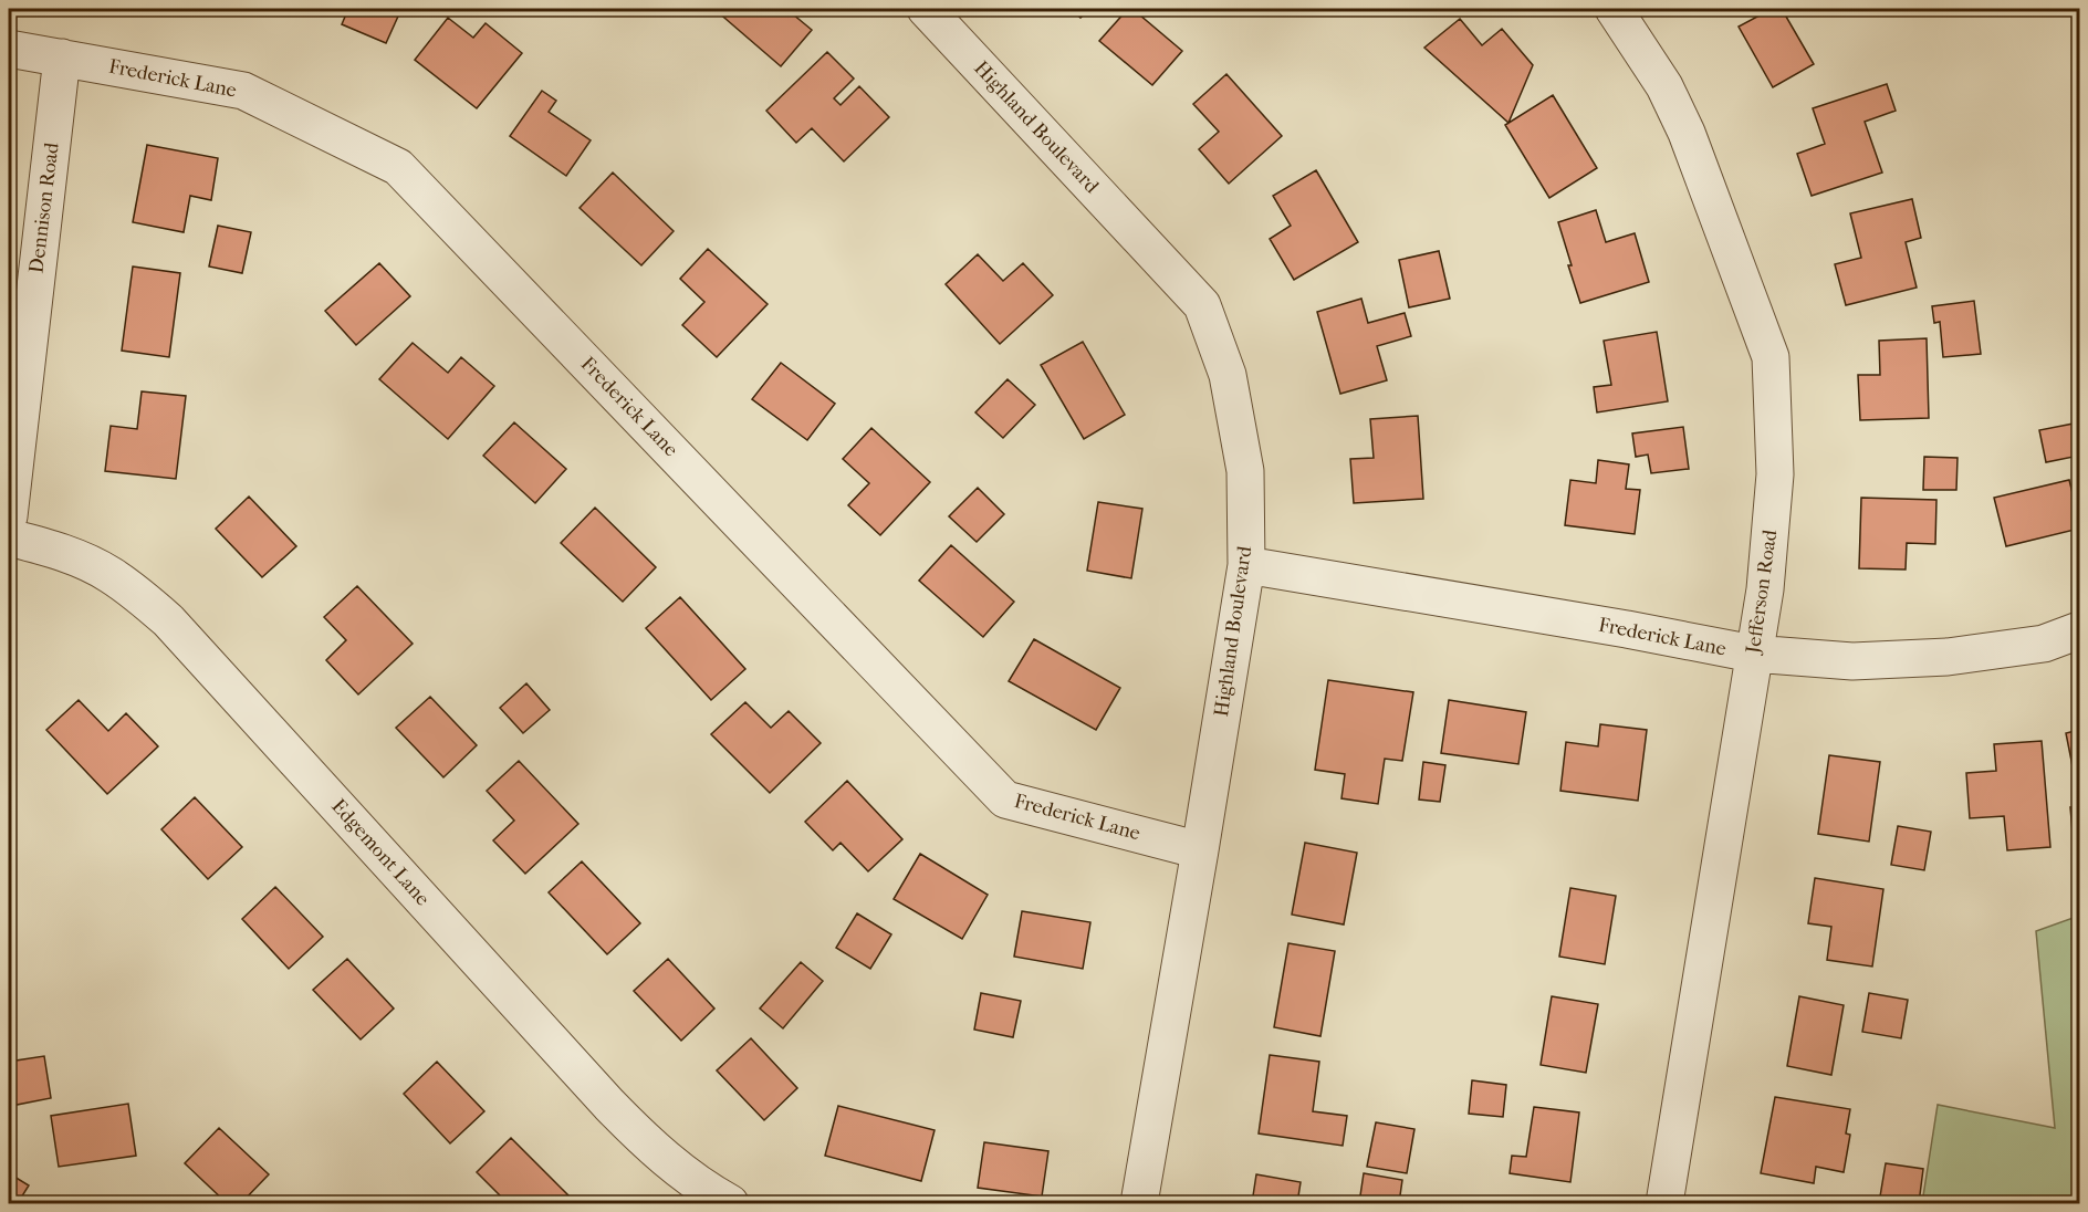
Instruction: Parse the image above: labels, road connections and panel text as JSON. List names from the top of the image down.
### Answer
{
  "streets": {
    "street": [
      "Frederick Lane",
      "Highland Boulevard",
      "Dennison Road",
      "Jefferson Road",
      "Edgemont Lane"
    ]
  },
  "crossings": [
    ["Frederick Lane", "Highland Boulevard"],
    ["Frederick Lane", "Dennison Road"],
    ["Frederick Lane", "Jefferson Road"]
  ]
}
